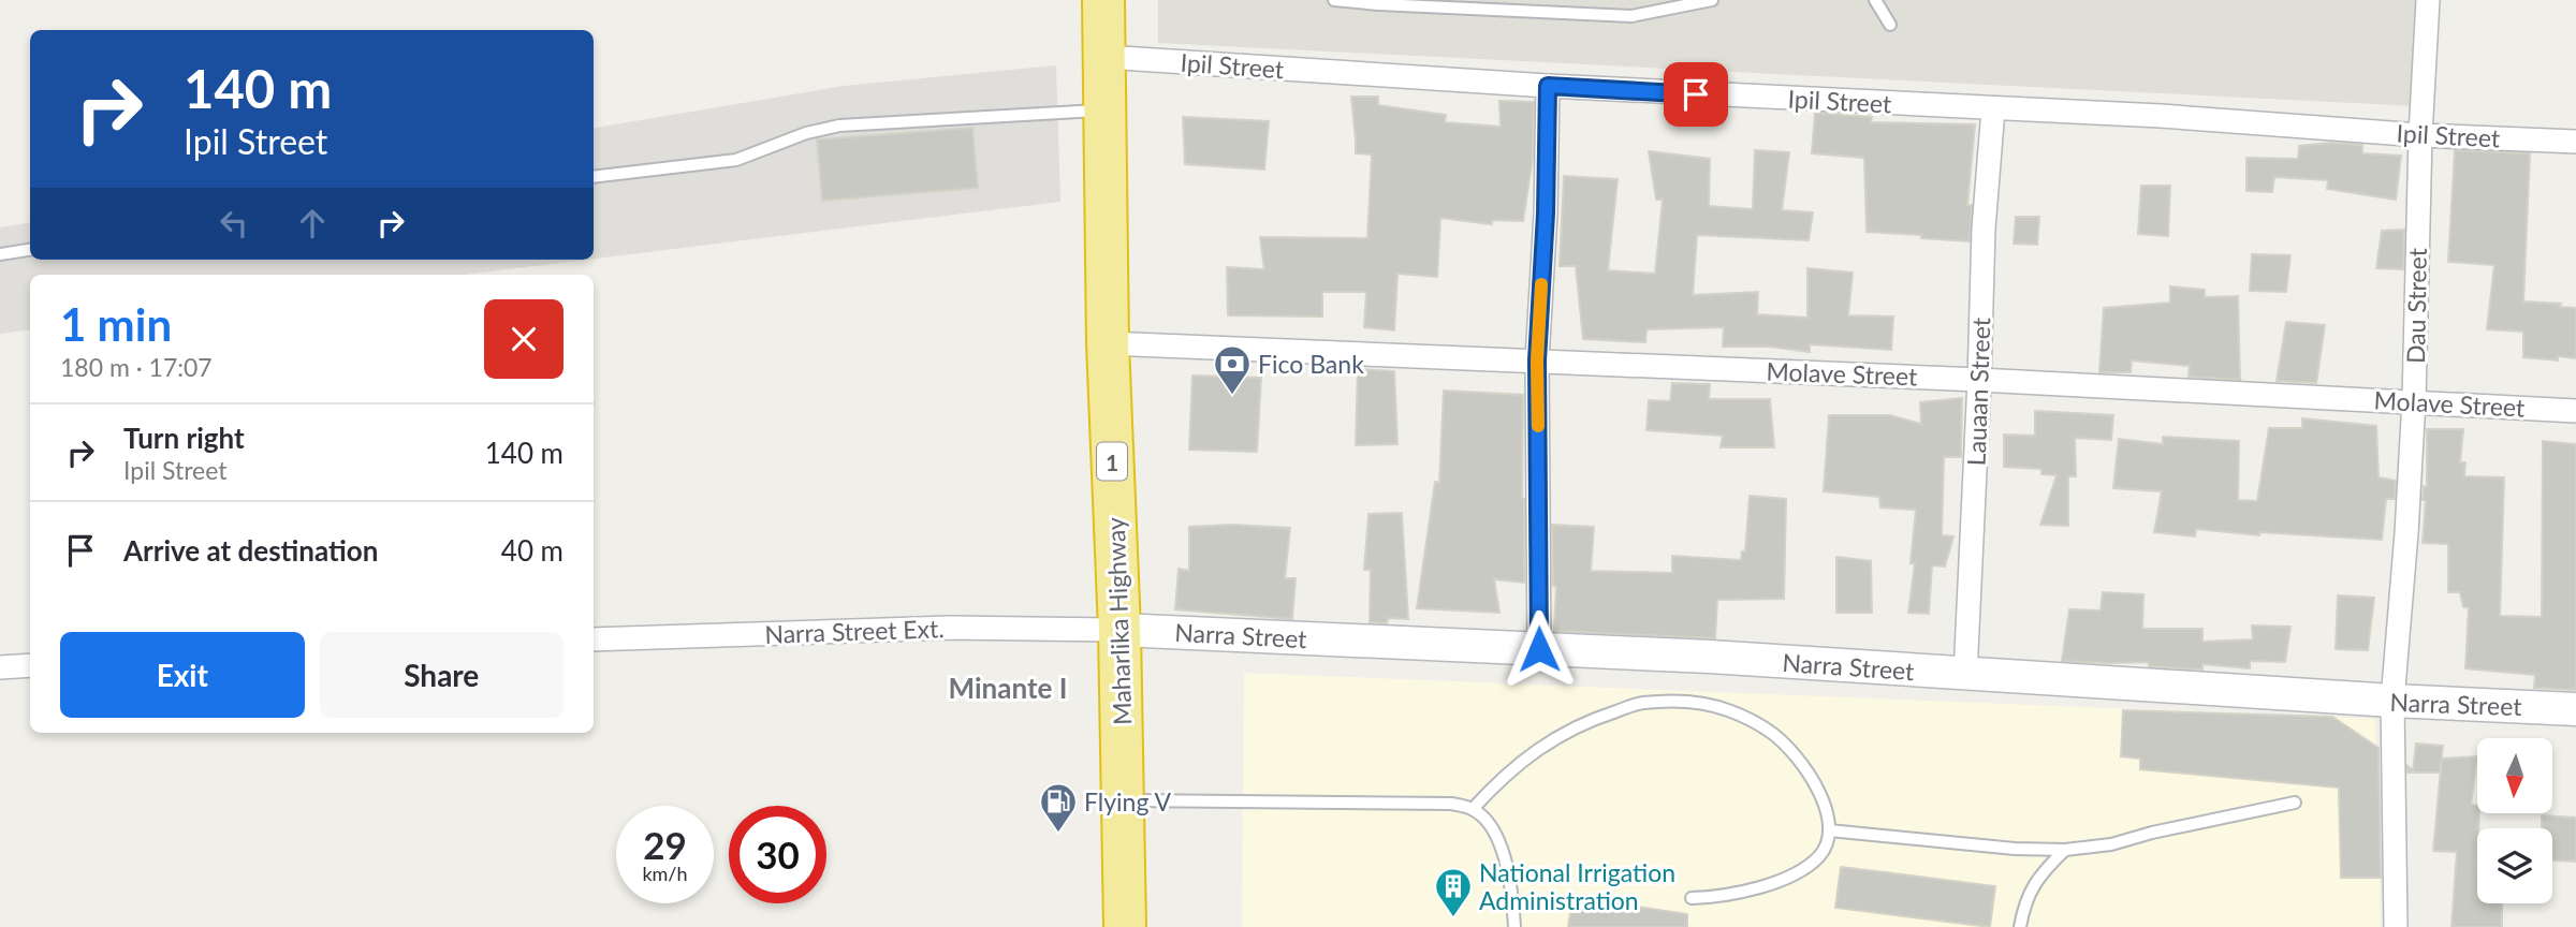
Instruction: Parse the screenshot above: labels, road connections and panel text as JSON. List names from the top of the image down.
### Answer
{
  "streets": {
    "highway": ["1", "Maharlika Highway"],
    "street": [
      "Ipil Street",
      "Dau Street",
      "Molave Street",
      "Lauaan Street",
      "Narra Street Ext.",
      "Narra Street"
    ]
  },
  "crossings": [
    ["Ipil Street", "Dau Street"],
    ["Ipil Street", "Lauaan Street"],
    ["Ipil Street", "Maharlika Highway"],
    ["Dau Street", "Molave Street"],
    ["Dau Street", "Narra Street"],
    ["Molave Street", "Lauaan Street"],
    ["Molave Street", "Maharlika Highway"],
    ["Lauaan Street", "Narra Street"],
    ["Maharlika Highway", "Narra Street Ext."],
    ["Maharlika Highway", "Narra Street"],
    ["Narra Street Ext.", "Narra Street"]
  ],
  "districts": ["Minante I"],
  "places": {
    "bank": ["Fico Bank"],
    "fuel station": ["Flying V"],
    "building": ["National Irrigation Administration"]
  },
  "north": "bottom",
  "page": {
    "turn": ["140 m", "Ipil Street"],
    "heading": ["1 min", "180 m · 17:07"],
    "list": [
      {
        "name": "Turn right",
        "note": "Ipil Street",
        "value": "140 m"
      },
      {
        "name": "Arrive at destination",
        "value": "40 m"
      }
    ],
    "buttons": ["Exit", "Share"],
    "speed": "29 km/h",
    "limit": "30"
  }
}
